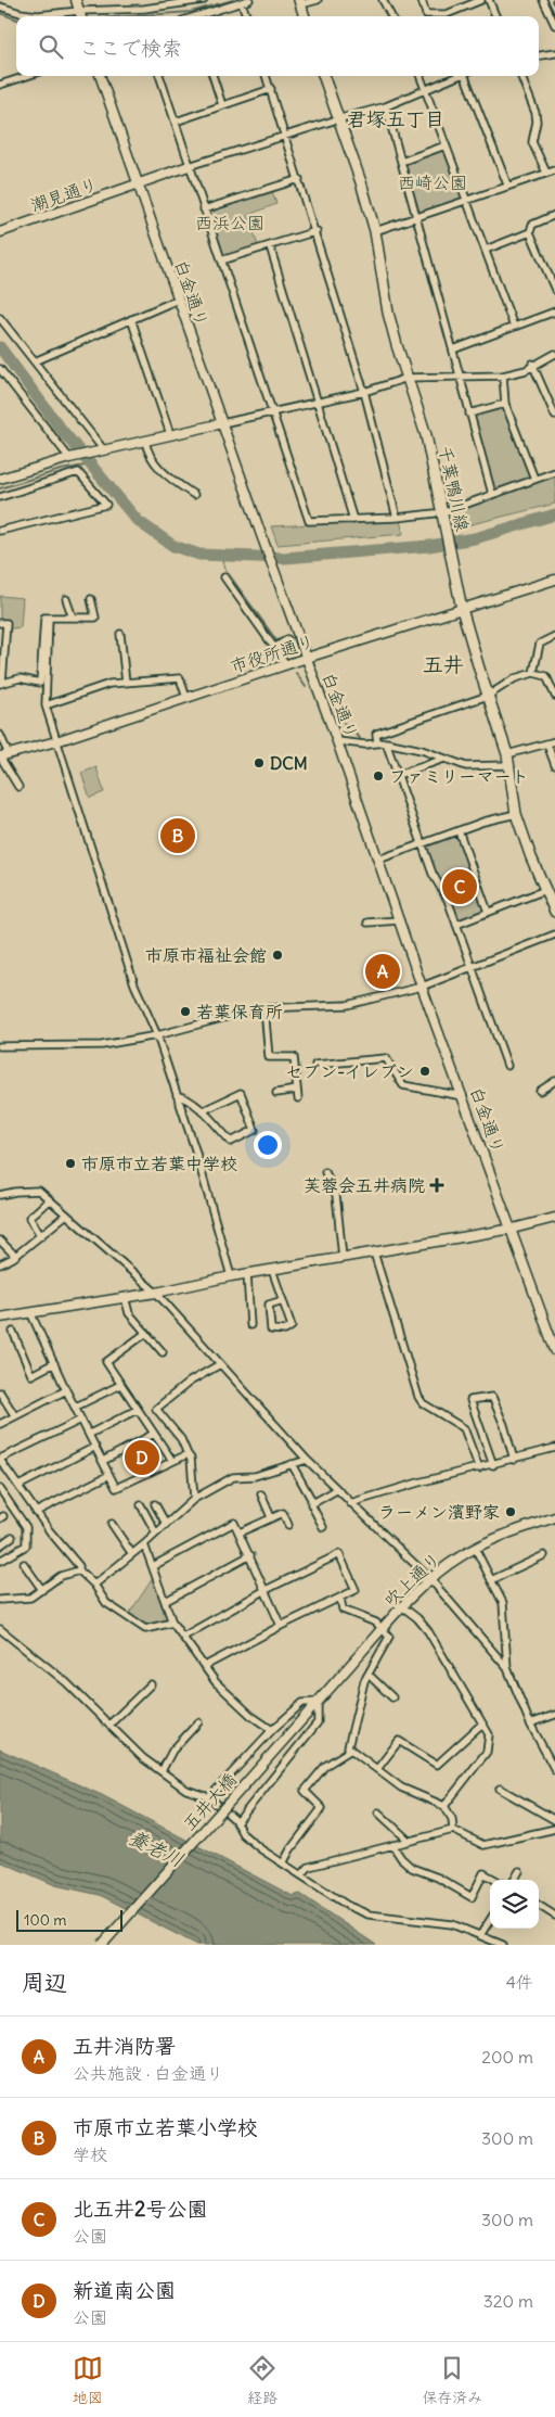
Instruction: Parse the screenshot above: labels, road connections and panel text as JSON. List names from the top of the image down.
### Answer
{
  "streets": {
    "main road": ["千葉鴨川線"],
    "street": [
      "潮見通り",
      "白金通り",
      "市役所通り",
      "吹上通り",
      "五井大橋"
    ]
  },
  "crossings": [
    ["潮見通り", "白金通り"],
    ["白金通り", "市役所通り"],
    ["千葉鴨川線", "市役所通り"],
    ["吹上通り", "五井大橋"]
  ],
  "districts": ["君塚五丁目", "五井"],
  "water": ["養老川"],
  "parks": ["西崎公園", "西浜公園"],
  "places": {
    "other": [
      "DCM",
      "ファミリーマート",
      "市原市福祉会館",
      "若葉保育所",
      "セブン-イレブン",
      "市原市立若葉中学校",
      "ラーメン濱野家"
    ],
    "health": ["芙蓉会五井病院"]
  },
  "scale_bar": "100 m",
  "page": {
    "search": "ここで検索",
    "pins": [
      "B",
      "C",
      "A",
      "D"
    ],
    "scale": "100 m",
    "heading": ["周辺", "4件"],
    "list": [
      {
        "mark": "A",
        "name": "五井消防署",
        "note": "公共施設 · 白金通り",
        "value": "200 m"
      },
      {
        "mark": "B",
        "name": "市原市立若葉小学校",
        "note": "学校",
        "value": "300 m"
      },
      {
        "mark": "C",
        "name": "北五井2号公園",
        "note": "公園",
        "value": "300 m"
      },
      {
        "mark": "D",
        "name": "新道南公園",
        "note": "公園",
        "value": "320 m"
      }
    ],
    "nav": ["地図", "経路", "保存済み"]
  }
}
